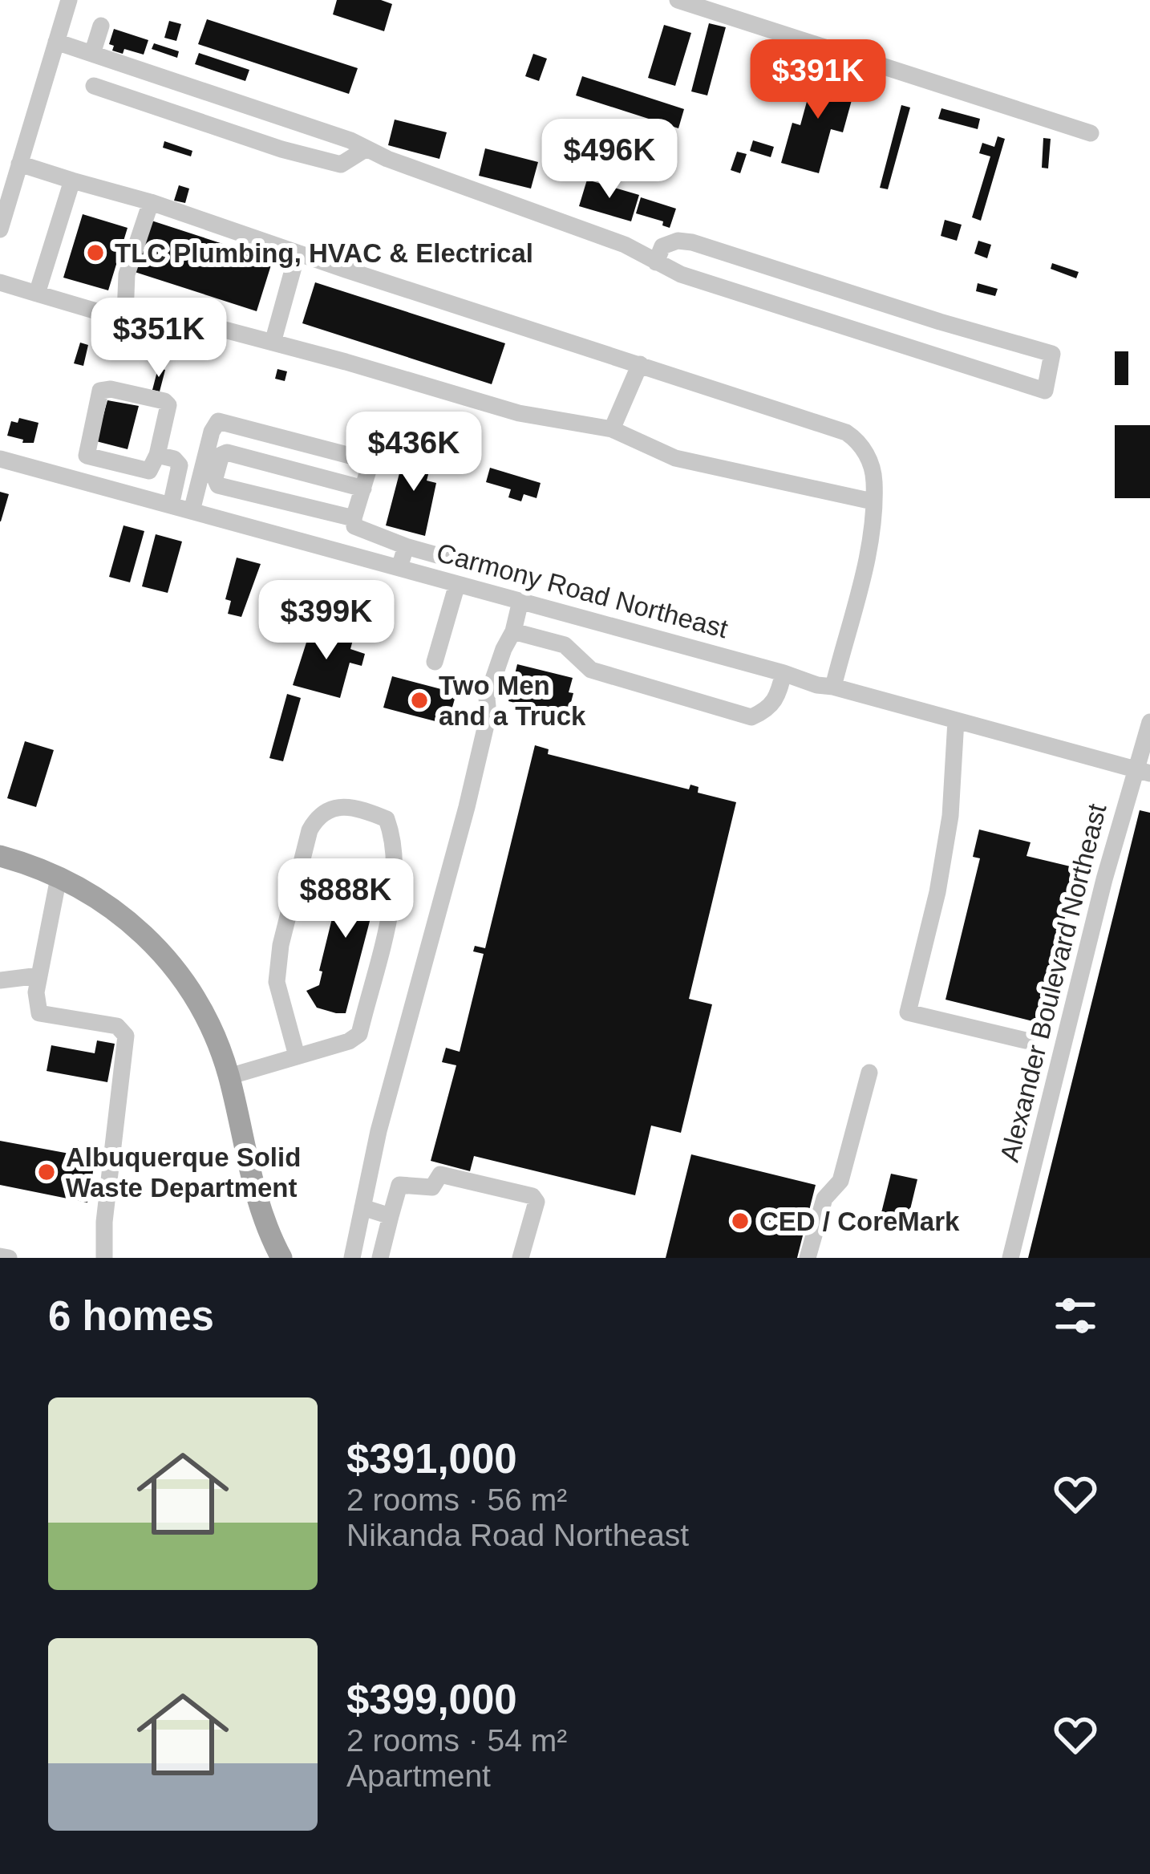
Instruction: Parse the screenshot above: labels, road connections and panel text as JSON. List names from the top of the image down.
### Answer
{
  "streets": {
    "street": ["Carmony Road Northeast", "Alexander Boulevard Northeast"]
  },
  "crossings": [
    ["Carmony Road Northeast", "Alexander Boulevard Northeast"]
  ],
  "places": [
    "TLC Plumbing, HVAC & Electrical",
    "Two Men and a Truck",
    "Albuquerque Solid Waste Department",
    "CED / CoreMark"
  ],
  "page": {
    "price": [
      "$391K",
      "$496K",
      "$351K",
      "$436K",
      "$399K",
      "$888K"
    ],
    "heading": "6 homes",
    "list": [
      {
        "name": "$391,000",
        "note": "2 rooms · 56 m² · Nikanda Road Northeast"
      },
      {
        "name": "$399,000",
        "note": "2 rooms · 54 m² · Apartment"
      }
    ]
  }
}
